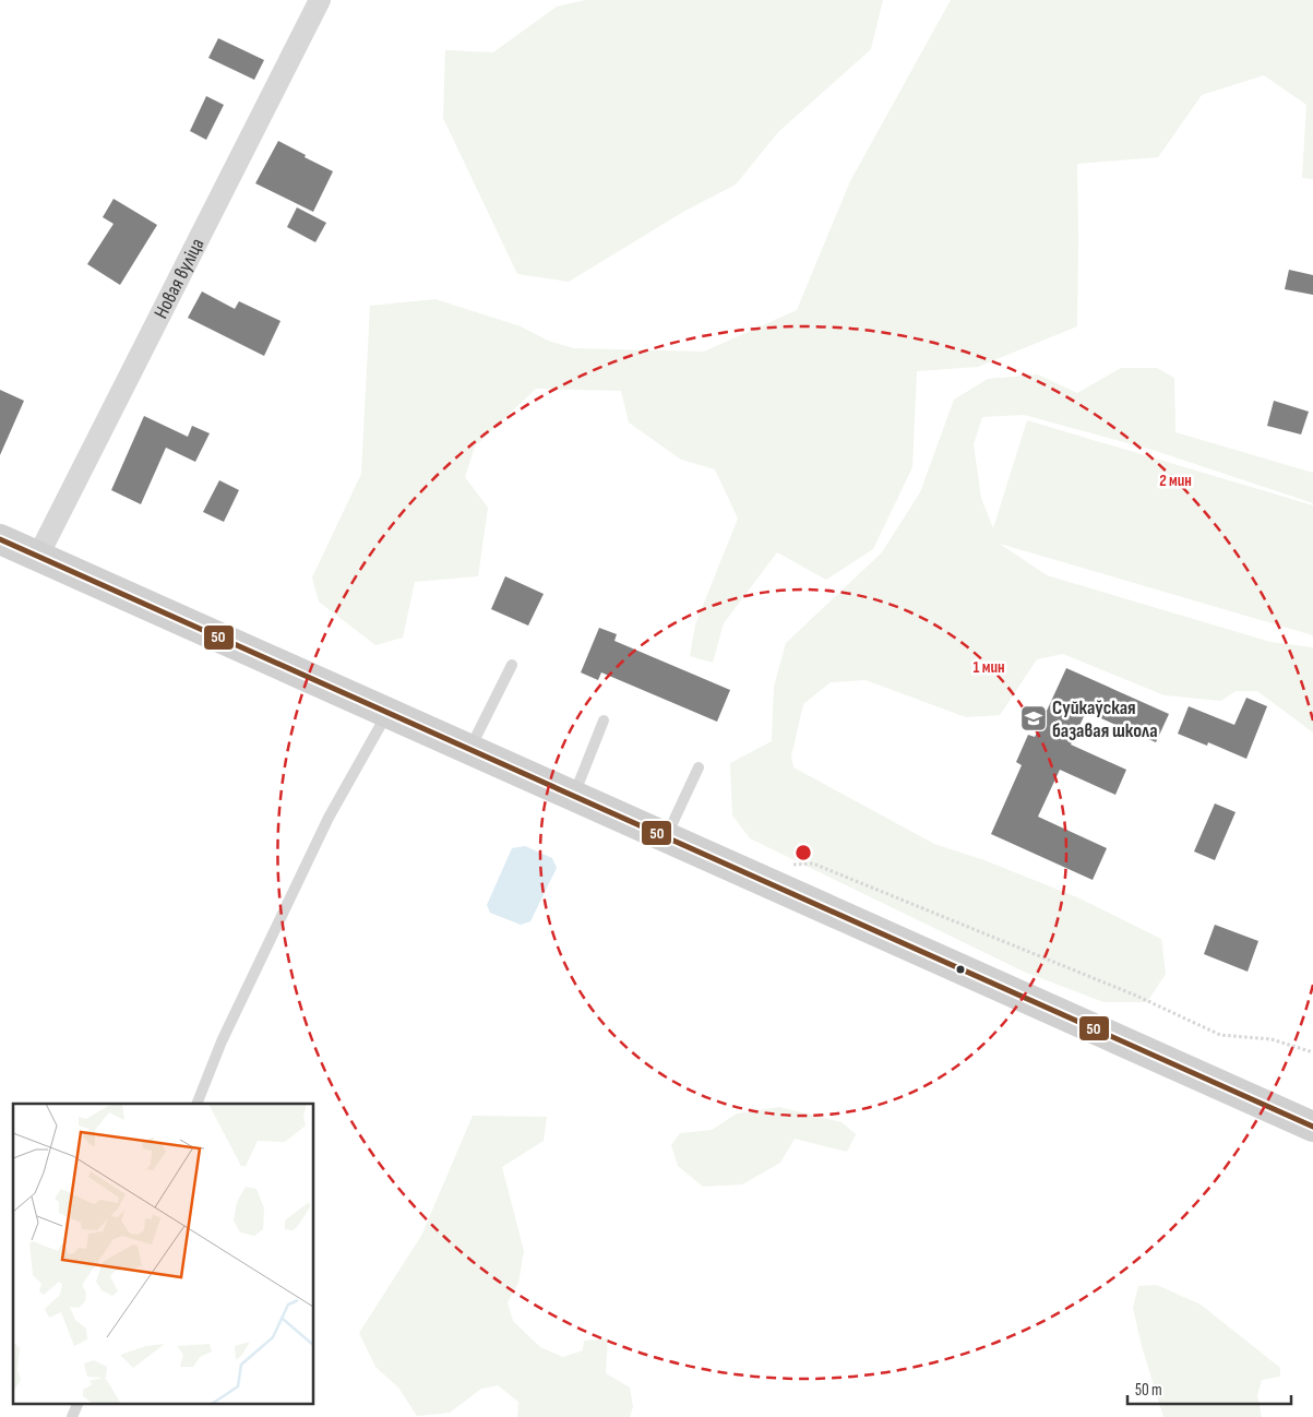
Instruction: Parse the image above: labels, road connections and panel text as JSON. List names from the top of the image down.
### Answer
{
  "streets": {
    "street": ["Новая вуліца"]
  },
  "places": {
    "school or university": ["Суйкаўская базавая школа"]
  },
  "lines": ["transit line 50"],
  "scale_bar": "50 m",
  "rings": ["2 мин", "1 мин"]
}
